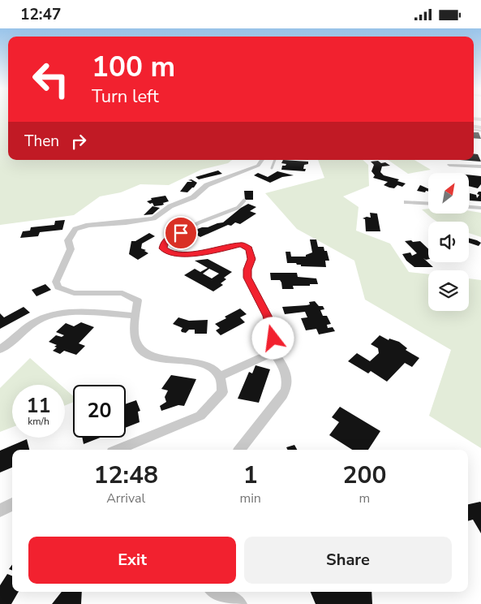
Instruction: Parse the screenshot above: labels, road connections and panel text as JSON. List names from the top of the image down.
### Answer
{
  "north": "top right",
  "page": {
    "status": "12:47",
    "turn": ["100 m", "Turn left"],
    "then": "Then",
    "speed": "11 km/h",
    "limit": "20",
    "eta": [
      "12:48",
      "Arrival",
      "1",
      "min",
      "200",
      "m"
    ],
    "buttons": ["Exit", "Share"]
  }
}
